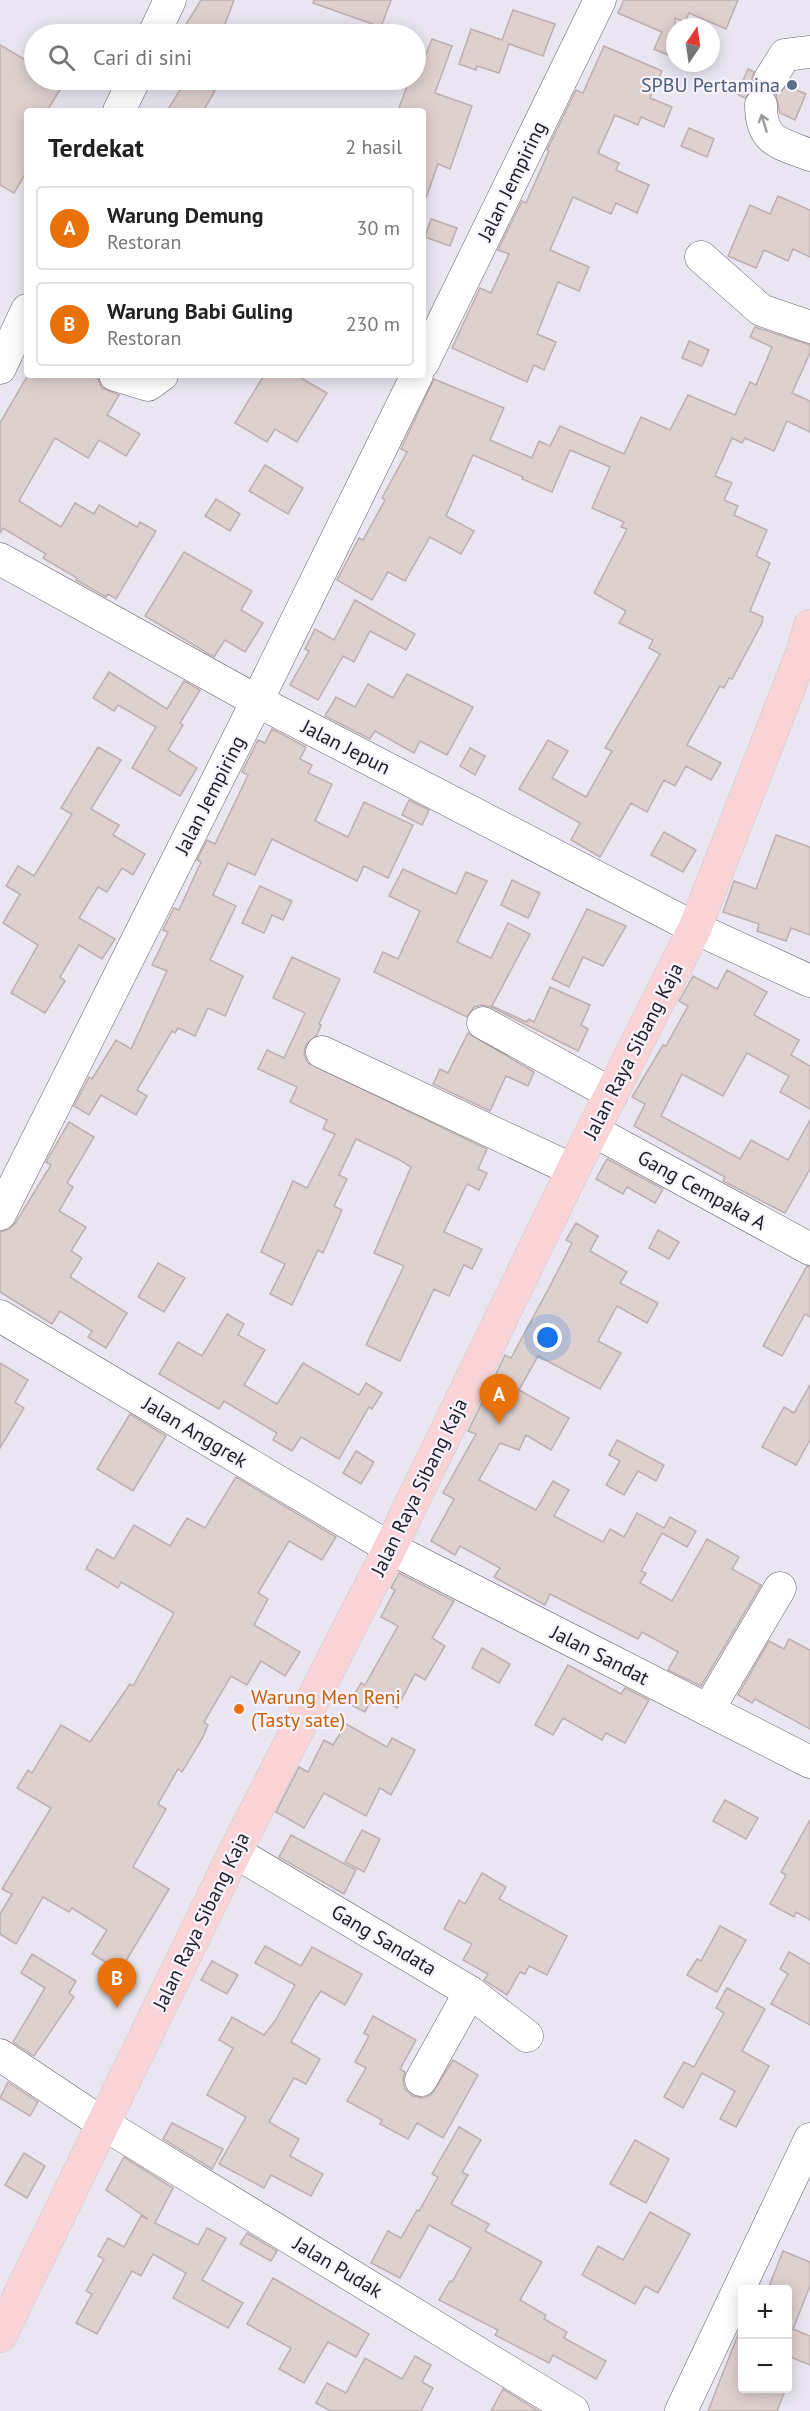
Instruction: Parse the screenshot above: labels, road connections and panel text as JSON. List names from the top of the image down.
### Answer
{
  "streets": {
    "main road": ["Jalan Raya Sibang Kaja"],
    "street": [
      "Jalan Jempiring",
      "Jalan Jepun",
      "Gang Cempaka A",
      "Jalan Anggrek",
      "Jalan Sandat",
      "Gang Sandata",
      "Jalan Pudak"
    ]
  },
  "crossings": [
    ["Jalan Jempiring", "Jalan Jepun"],
    ["Jalan Jepun", "Jalan Raya Sibang Kaja"],
    ["Jalan Raya Sibang Kaja", "Gang Cempaka A"],
    ["Jalan Raya Sibang Kaja", "Jalan Anggrek"],
    ["Jalan Raya Sibang Kaja", "Jalan Sandat"],
    ["Jalan Raya Sibang Kaja", "Gang Sandata"],
    ["Jalan Raya Sibang Kaja", "Jalan Pudak"],
    ["Jalan Anggrek", "Jalan Sandat"]
  ],
  "places": ["SPBU Pertamina", "Warung Men Reni (Tasty sate)"],
  "north": "top",
  "page": {
    "search": "Cari di sini",
    "heading": ["Terdekat", "2 hasil"],
    "list": [
      {
        "mark": "A",
        "name": "Warung Demung",
        "note": "Restoran",
        "value": "30 m"
      },
      {
        "mark": "B",
        "name": "Warung Babi Guling",
        "note": "Restoran",
        "value": "230 m"
      }
    ],
    "pins": ["A", "B"],
    "map_buttons": ["+", "−"]
  }
}
